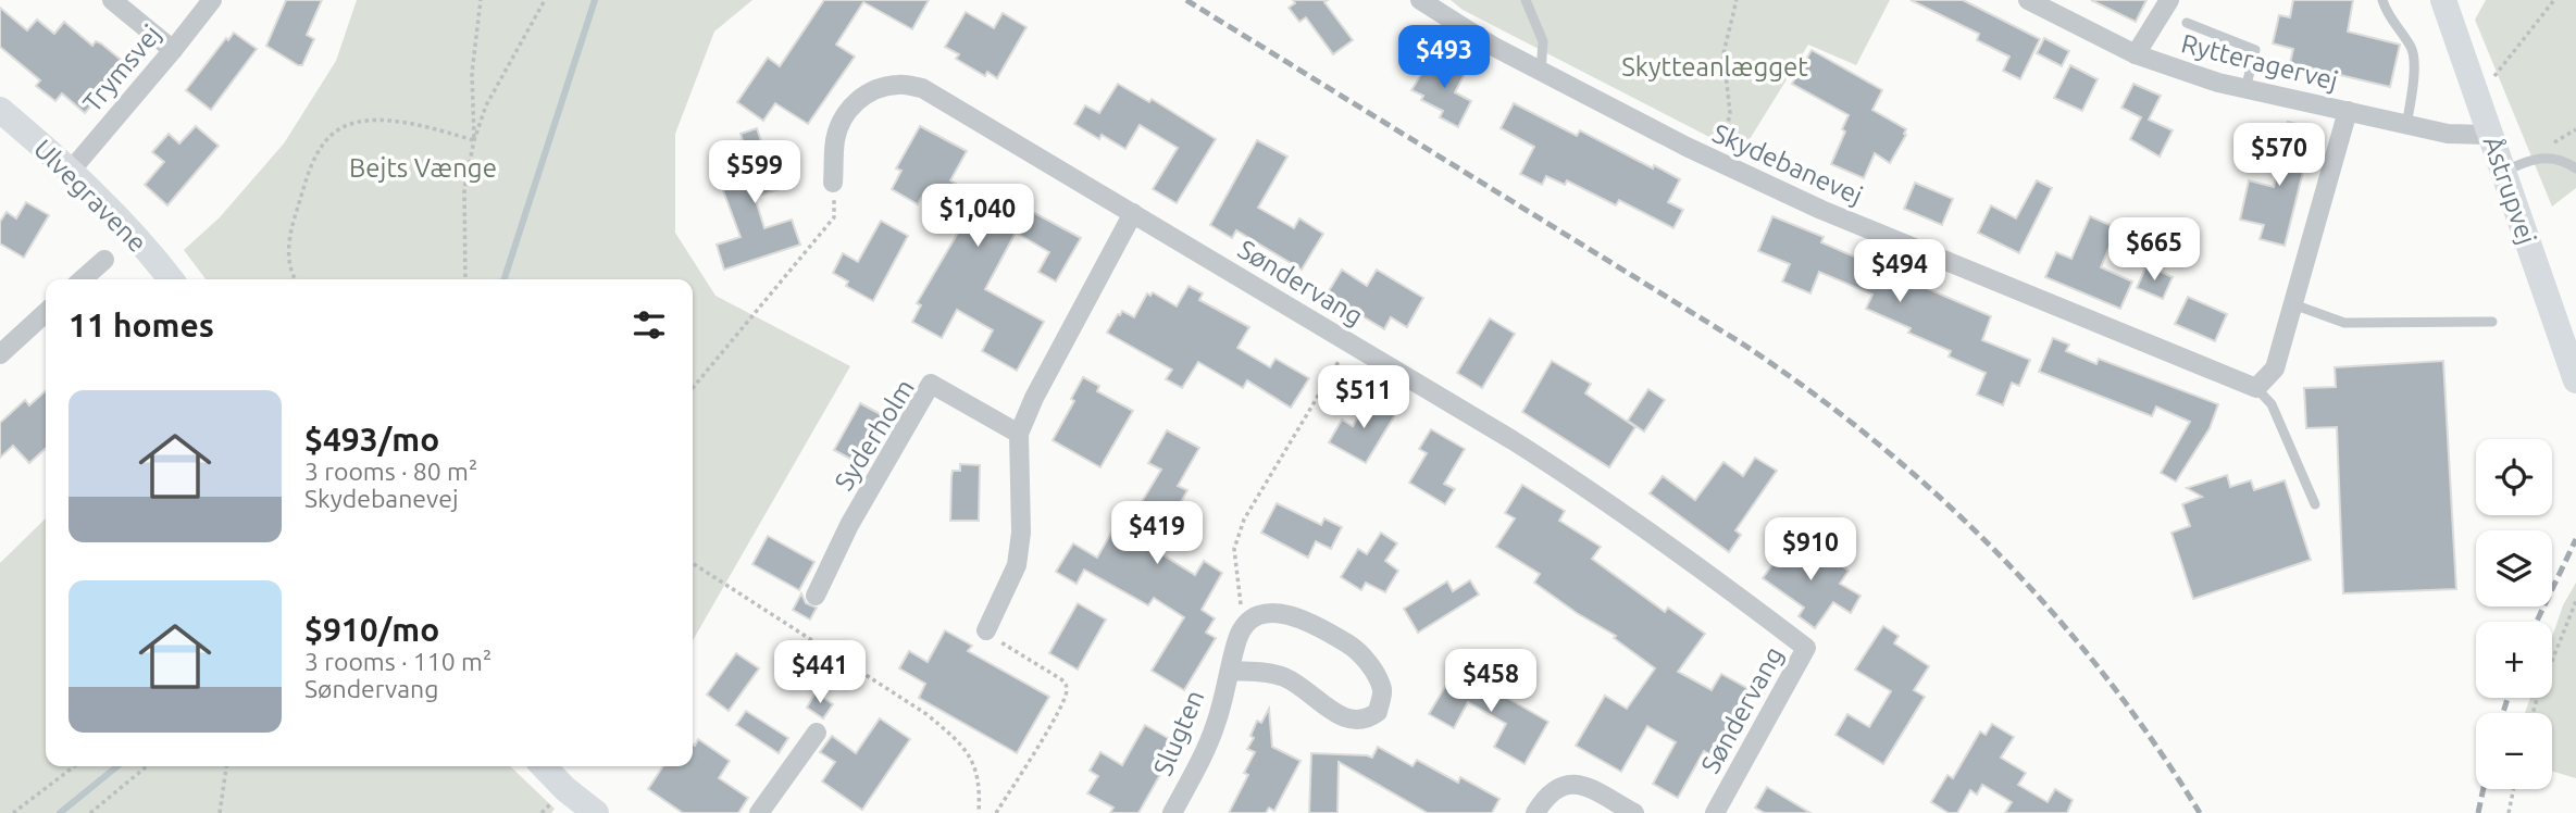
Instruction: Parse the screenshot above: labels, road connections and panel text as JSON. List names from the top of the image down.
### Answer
{
  "streets": {
    "street": [
      "Rytteragervej",
      "Trymsvej",
      "Skydebanevej",
      "Åstrupvej",
      "Ulvegravene",
      "Søndervang",
      "Syderholm",
      "Slugten"
    ]
  },
  "crossings": [
    ["Rytteragervej", "Åstrupvej"],
    ["Trymsvej", "Ulvegravene"]
  ],
  "parks": ["Skytteanlægget", "Bejts Vænge"],
  "page": {
    "price": [
      "$493",
      "$570",
      "$599",
      "$1,040",
      "$665",
      "$494",
      "$511",
      "$419",
      "$910",
      "$441",
      "$458"
    ],
    "heading": "11 homes",
    "list": [
      {
        "name": "$493/mo",
        "note": "3 rooms · 80 m² · Skydebanevej"
      },
      {
        "name": "$910/mo",
        "note": "3 rooms · 110 m² · Søndervang"
      }
    ],
    "map_buttons": ["+", "−"]
  }
}
